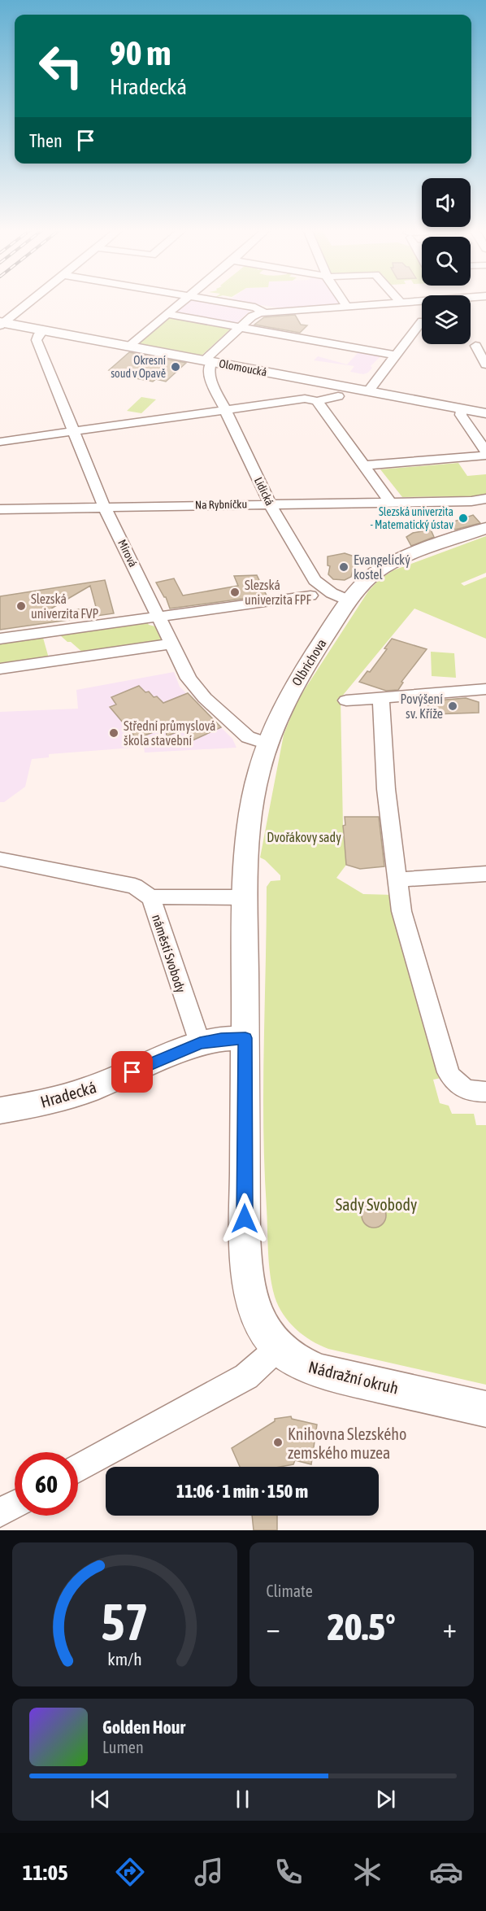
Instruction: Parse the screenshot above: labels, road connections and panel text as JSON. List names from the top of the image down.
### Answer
{
  "streets": {
    "main road": [
      "Olomoucká",
      "Olbrichova",
      "Hradecká",
      "Nádražní okruh"
    ],
    "street": [
      "Lidická",
      "Na Rybníčku",
      "Mírová",
      "náměstí Svobody"
    ]
  },
  "crossings": [
    ["Olomoucká", "Lidická"],
    ["Olomoucká", "Mírová"],
    ["Lidická", "Na Rybníčku"],
    ["Lidická", "Olbrichova"],
    ["Na Rybníčku", "Mírová"],
    ["Mírová", "Olbrichova"],
    ["Olbrichova", "náměstí Svobody"],
    ["náměstí Svobody", "Hradecká"],
    ["Hradecká", "Nádražní okruh"]
  ],
  "parks": ["Dvořákovy sady", "Sady Svobody"],
  "places": [
    "Okresní soud v Opavě",
    "Slezská univerzita - Matematický ústav",
    "Evangelický kostel",
    "Slezská univerzita FPF",
    "Slezská univerzita FVP",
    "Povýšení sv. Kříže",
    "Střední průmyslová škola stavební",
    "Knihovna Slezského zemského muzea"
  ],
  "page": {
    "turn": ["90 m", "Hradecká"],
    "then": "Then",
    "limit": "60",
    "trip": "11:06 · 1 min · 150 m",
    "tile": "Climate",
    "heat": ["−", "20.5°", "+"],
    "song": ["Golden Hour", "Lumen"],
    "tabs": "11:05",
    "gauge": ["57", "km/h"]
  }
}
